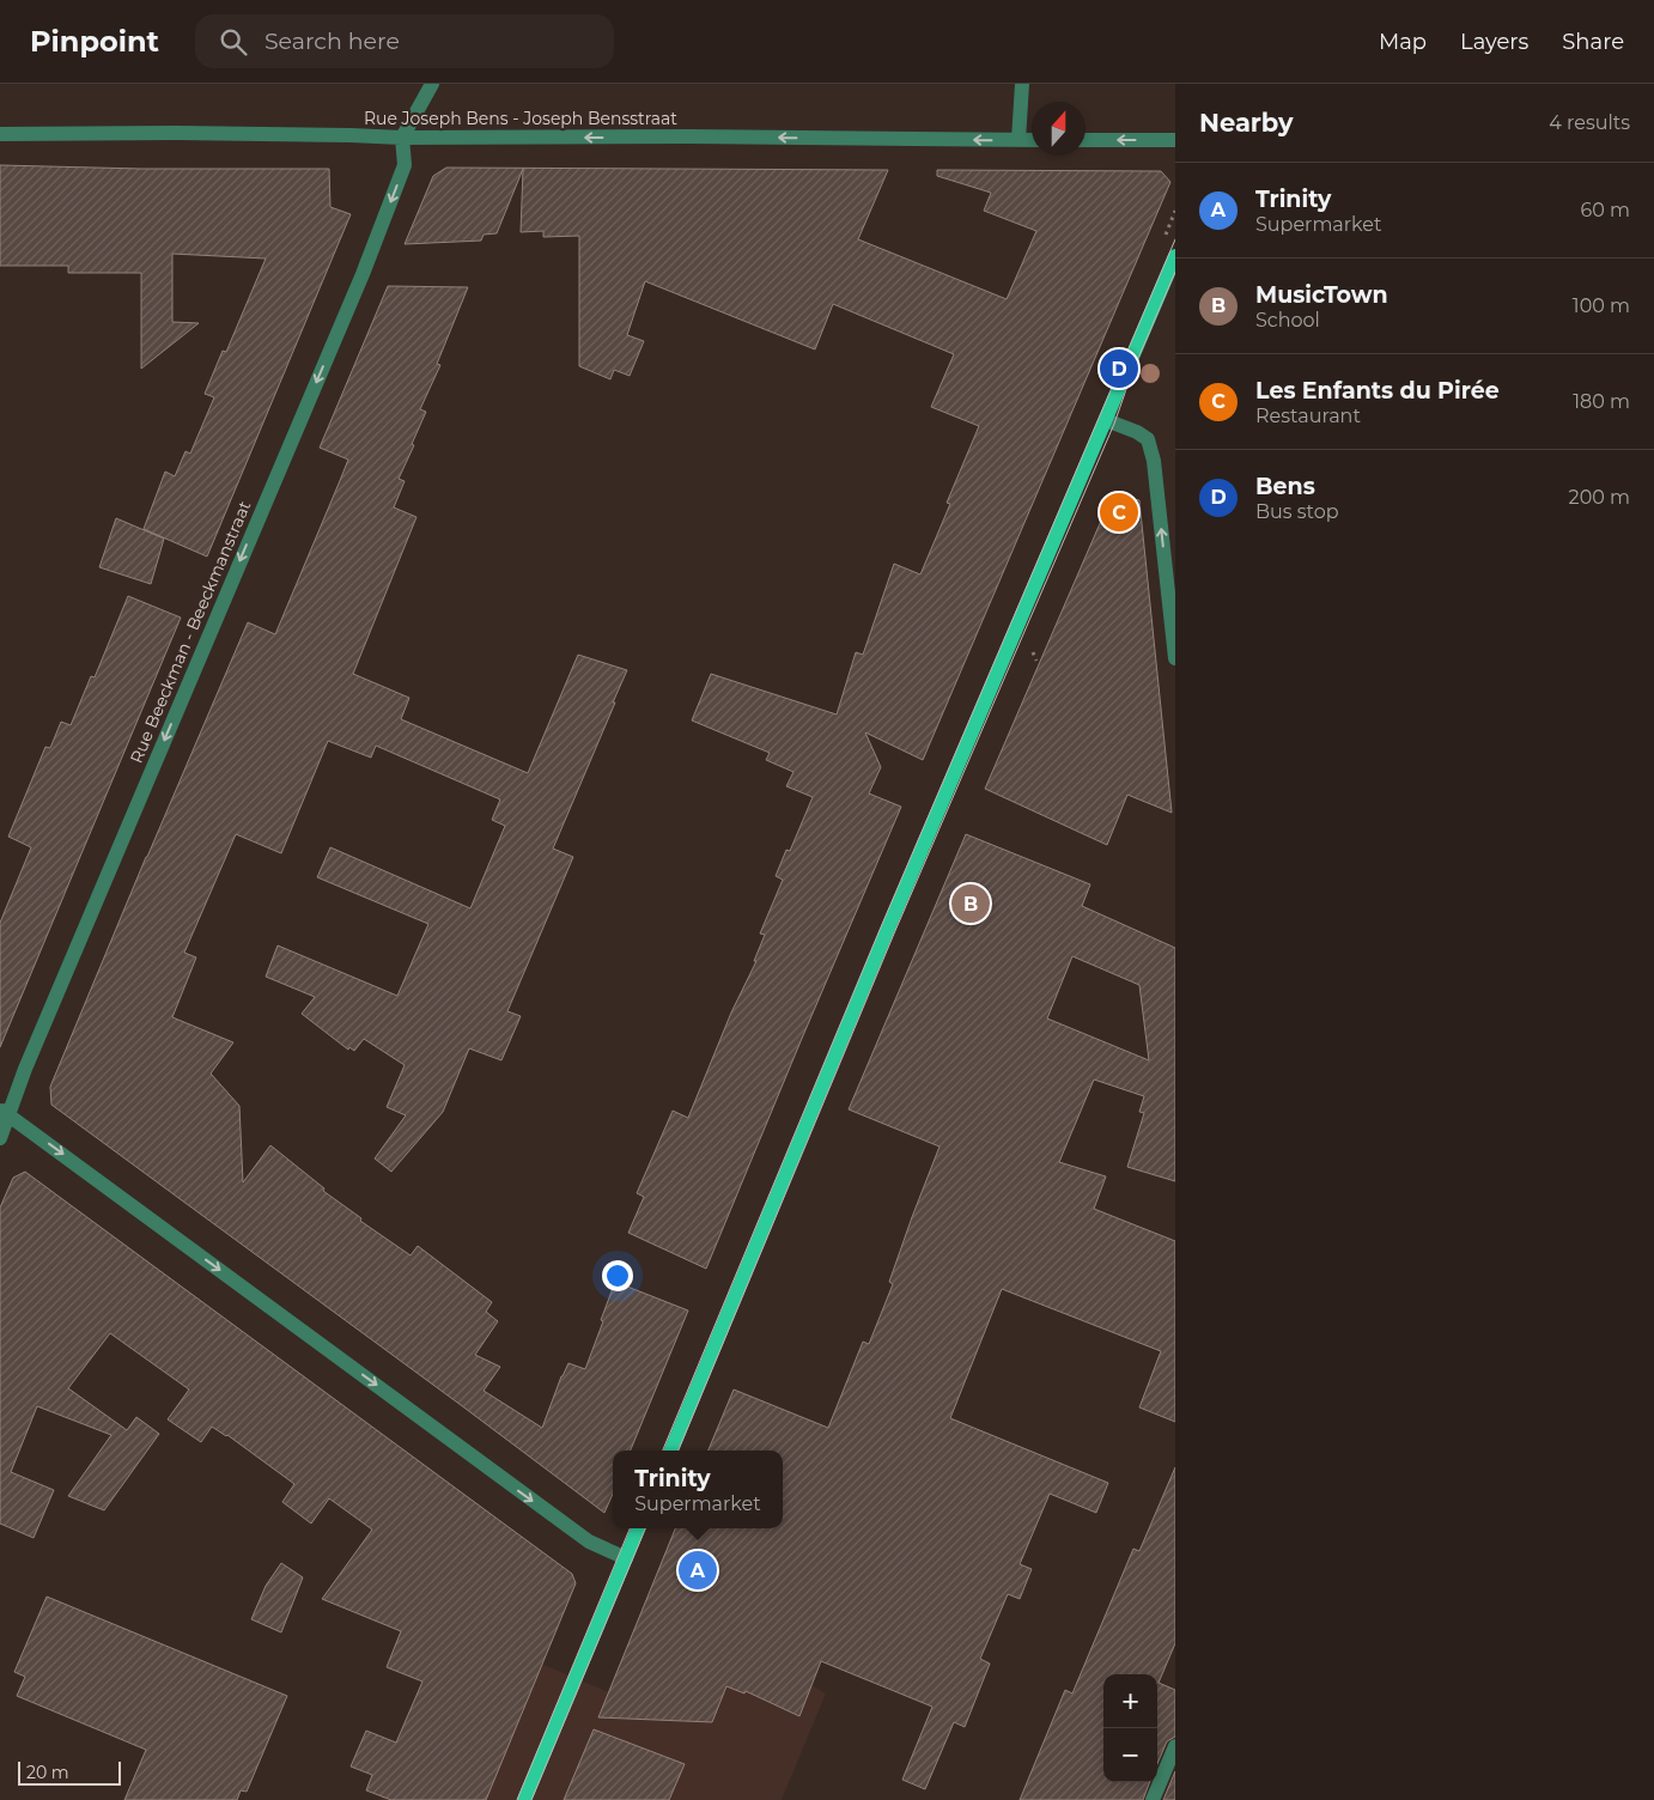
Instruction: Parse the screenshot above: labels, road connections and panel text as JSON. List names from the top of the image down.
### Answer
{
  "streets": {
    "street": ["Rue Joseph Bens - Joseph Bensstraat", "Rue Beeckman - Beeckmanstraat"]
  },
  "crossings": [
    ["Rue Joseph Bens - Joseph Bensstraat", "Rue Beeckman - Beeckmanstraat"]
  ],
  "one_way": ["Rue Joseph Bens - Joseph Bensstraat", "Rue Beeckman - Beeckmanstraat"],
  "scale_bar": "20 m",
  "north": "top",
  "page": {
    "header": "Pinpoint",
    "search": "Search here",
    "nav": ["Map", "Layers", "Share"],
    "heading": ["Nearby", "4 results"],
    "list": [
      {
        "mark": "A",
        "name": "Trinity",
        "note": "Supermarket",
        "value": "60 m"
      },
      {
        "mark": "B",
        "name": "MusicTown",
        "note": "School",
        "value": "100 m"
      },
      {
        "mark": "C",
        "name": "Les Enfants du Pirée",
        "note": "Restaurant",
        "value": "180 m"
      },
      {
        "mark": "D",
        "name": "Bens",
        "note": "Bus stop",
        "value": "200 m"
      }
    ],
    "pins": [
      "D",
      "C",
      "B",
      "A"
    ],
    "popup": ["Trinity", "Supermarket"],
    "map_buttons": ["+", "−"],
    "scale": "20 m"
  }
}
